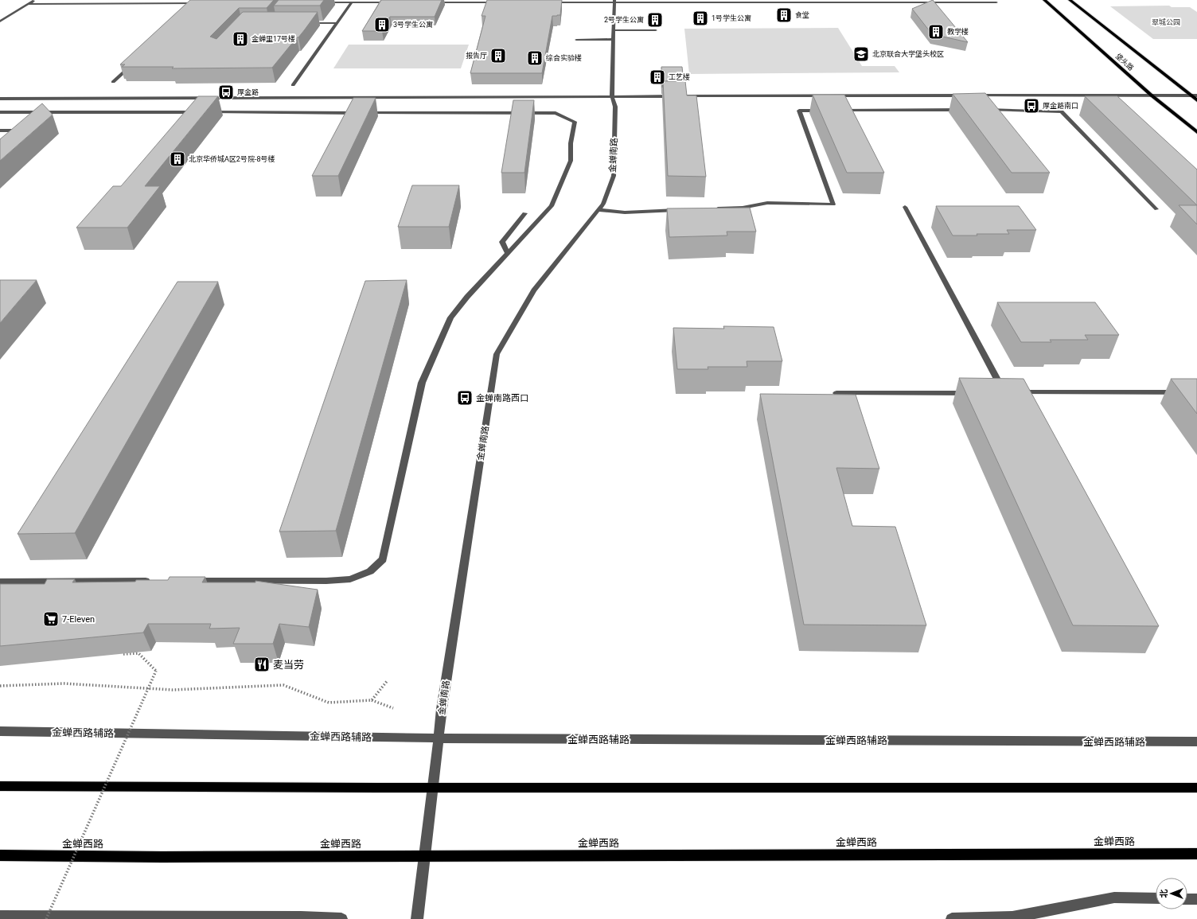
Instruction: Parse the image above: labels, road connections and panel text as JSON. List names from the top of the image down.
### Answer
{
  "streets": {
    "main road": ["垡头路", "金蝉西路"],
    "street": ["金蝉南路", "金蝉西路辅路"]
  },
  "crossings": [
    ["金蝉南路", "金蝉西路辅路"],
    ["金蝉南路", "金蝉西路"]
  ],
  "parks": ["翠城公园"],
  "places": {
    "building": [
      "食堂",
      "1号学生公寓",
      "2号学生公寓",
      "3号学生公寓",
      "教学楼",
      "金蝉里17号楼",
      "报告厅",
      "综合实验楼",
      "工艺楼",
      "北京华侨城A区2号院-8号楼"
    ],
    "school or university": ["北京联合大学垡头校区"],
    "bus stop": ["厚金路", "厚金路南口", "金蝉南路西口"],
    "supermarket": ["7-Eleven"],
    "restaurant": ["麦当劳"]
  },
  "north": "left"
}
